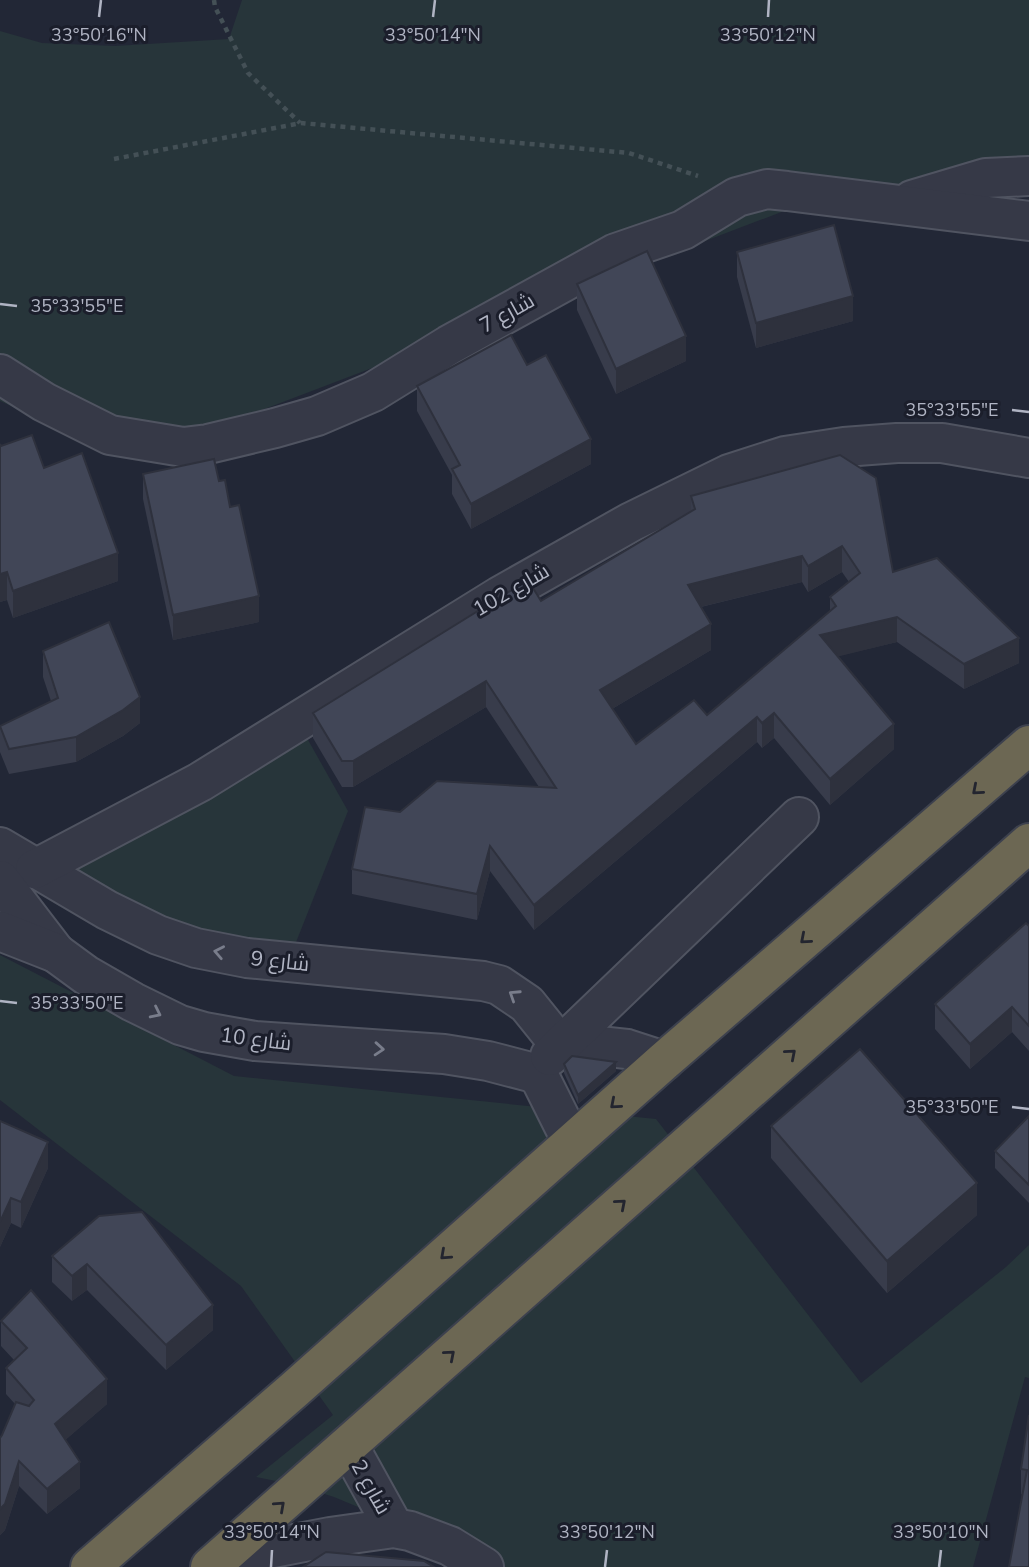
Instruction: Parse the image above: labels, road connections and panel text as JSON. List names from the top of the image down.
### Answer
{
  "streets": {
    "street": [
      "شارع 7",
      "شارع 102",
      "شارع 9",
      "شارع 10",
      "شارع 2"
    ]
  },
  "crossings": [
    ["شارع 102", "شارع 9"]
  ],
  "one_way": ["شارع 9", "شارع 10"],
  "coordinates": [
    "33°50'16\"N",
    "33°50'14\"N",
    "33°50'12\"N",
    "35°33'55\"E",
    "35°33'50\"E",
    "33°50'10\"N"
  ]
}
